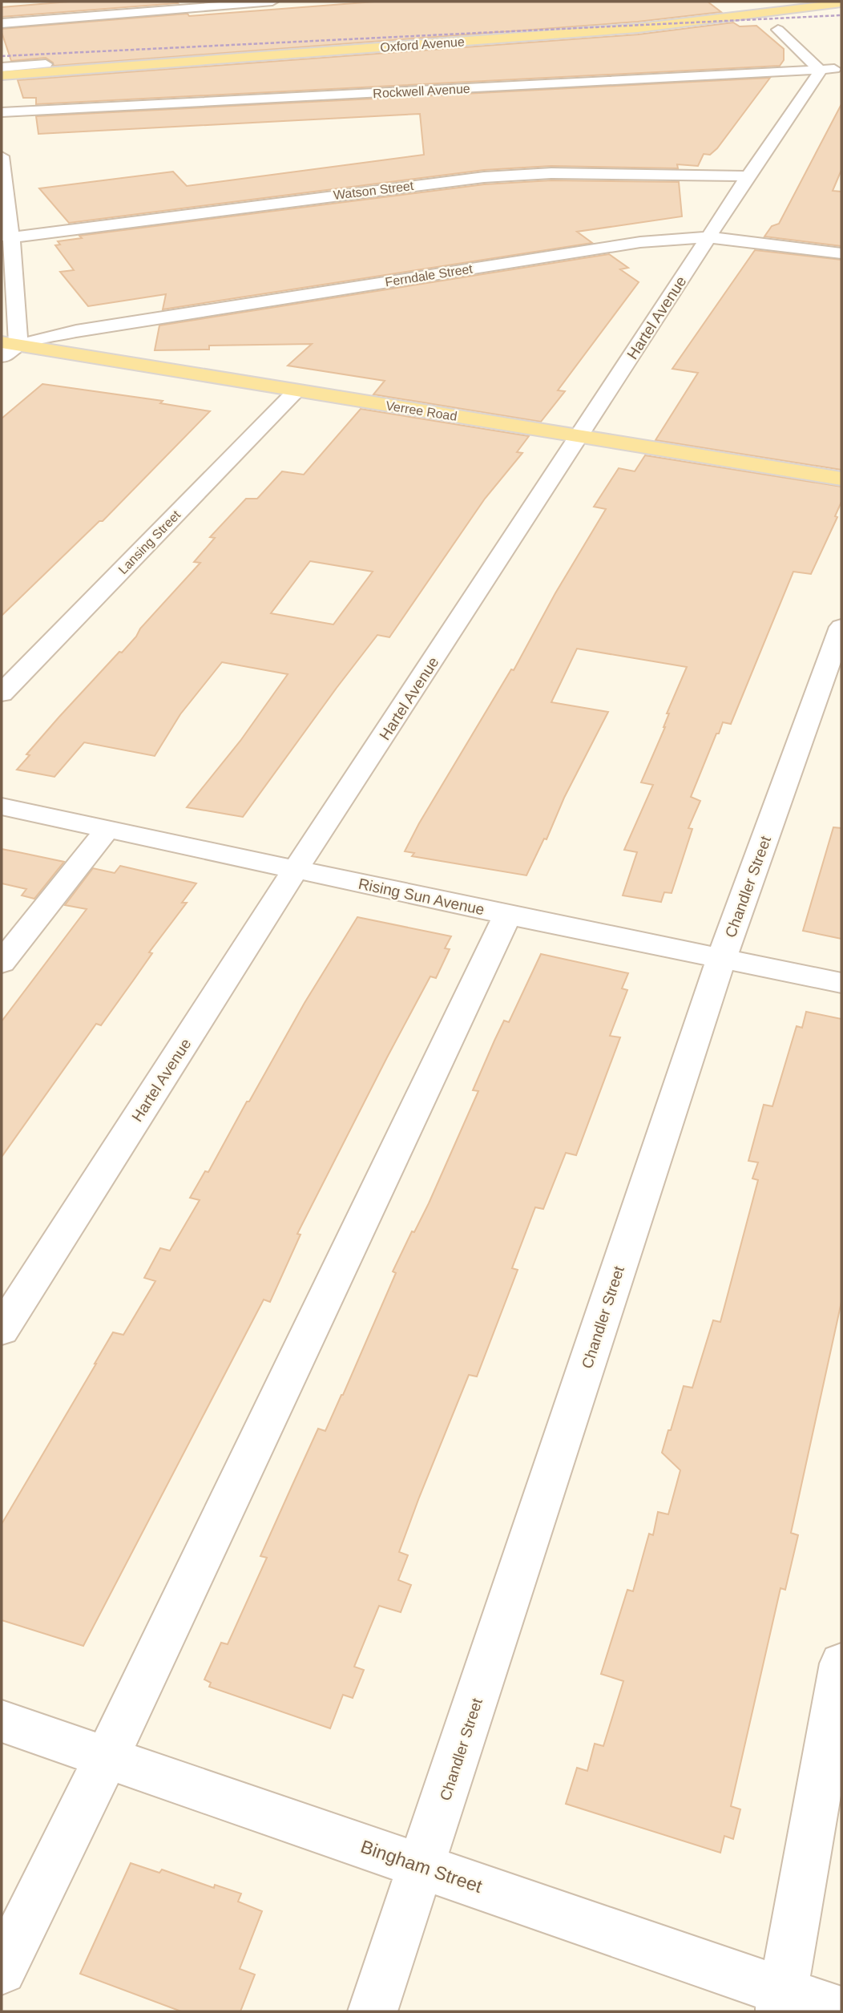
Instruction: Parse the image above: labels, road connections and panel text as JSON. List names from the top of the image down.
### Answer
{
  "streets": {
    "main road": ["Oxford Avenue", "Verree Road"],
    "street": [
      "Rockwell Avenue",
      "Watson Street",
      "Ferndale Street",
      "Hartel Avenue",
      "Lansing Street",
      "Chandler Street",
      "Rising Sun Avenue",
      "Bingham Street"
    ]
  },
  "crossings": [
    ["Rockwell Avenue", "Hartel Avenue"],
    ["Watson Street", "Hartel Avenue"],
    ["Ferndale Street", "Hartel Avenue"],
    ["Ferndale Street", "Verree Road"],
    ["Hartel Avenue", "Verree Road"],
    ["Hartel Avenue", "Rising Sun Avenue"],
    ["Verree Road", "Lansing Street"],
    ["Chandler Street", "Rising Sun Avenue"],
    ["Chandler Street", "Bingham Street"]
  ]
}
